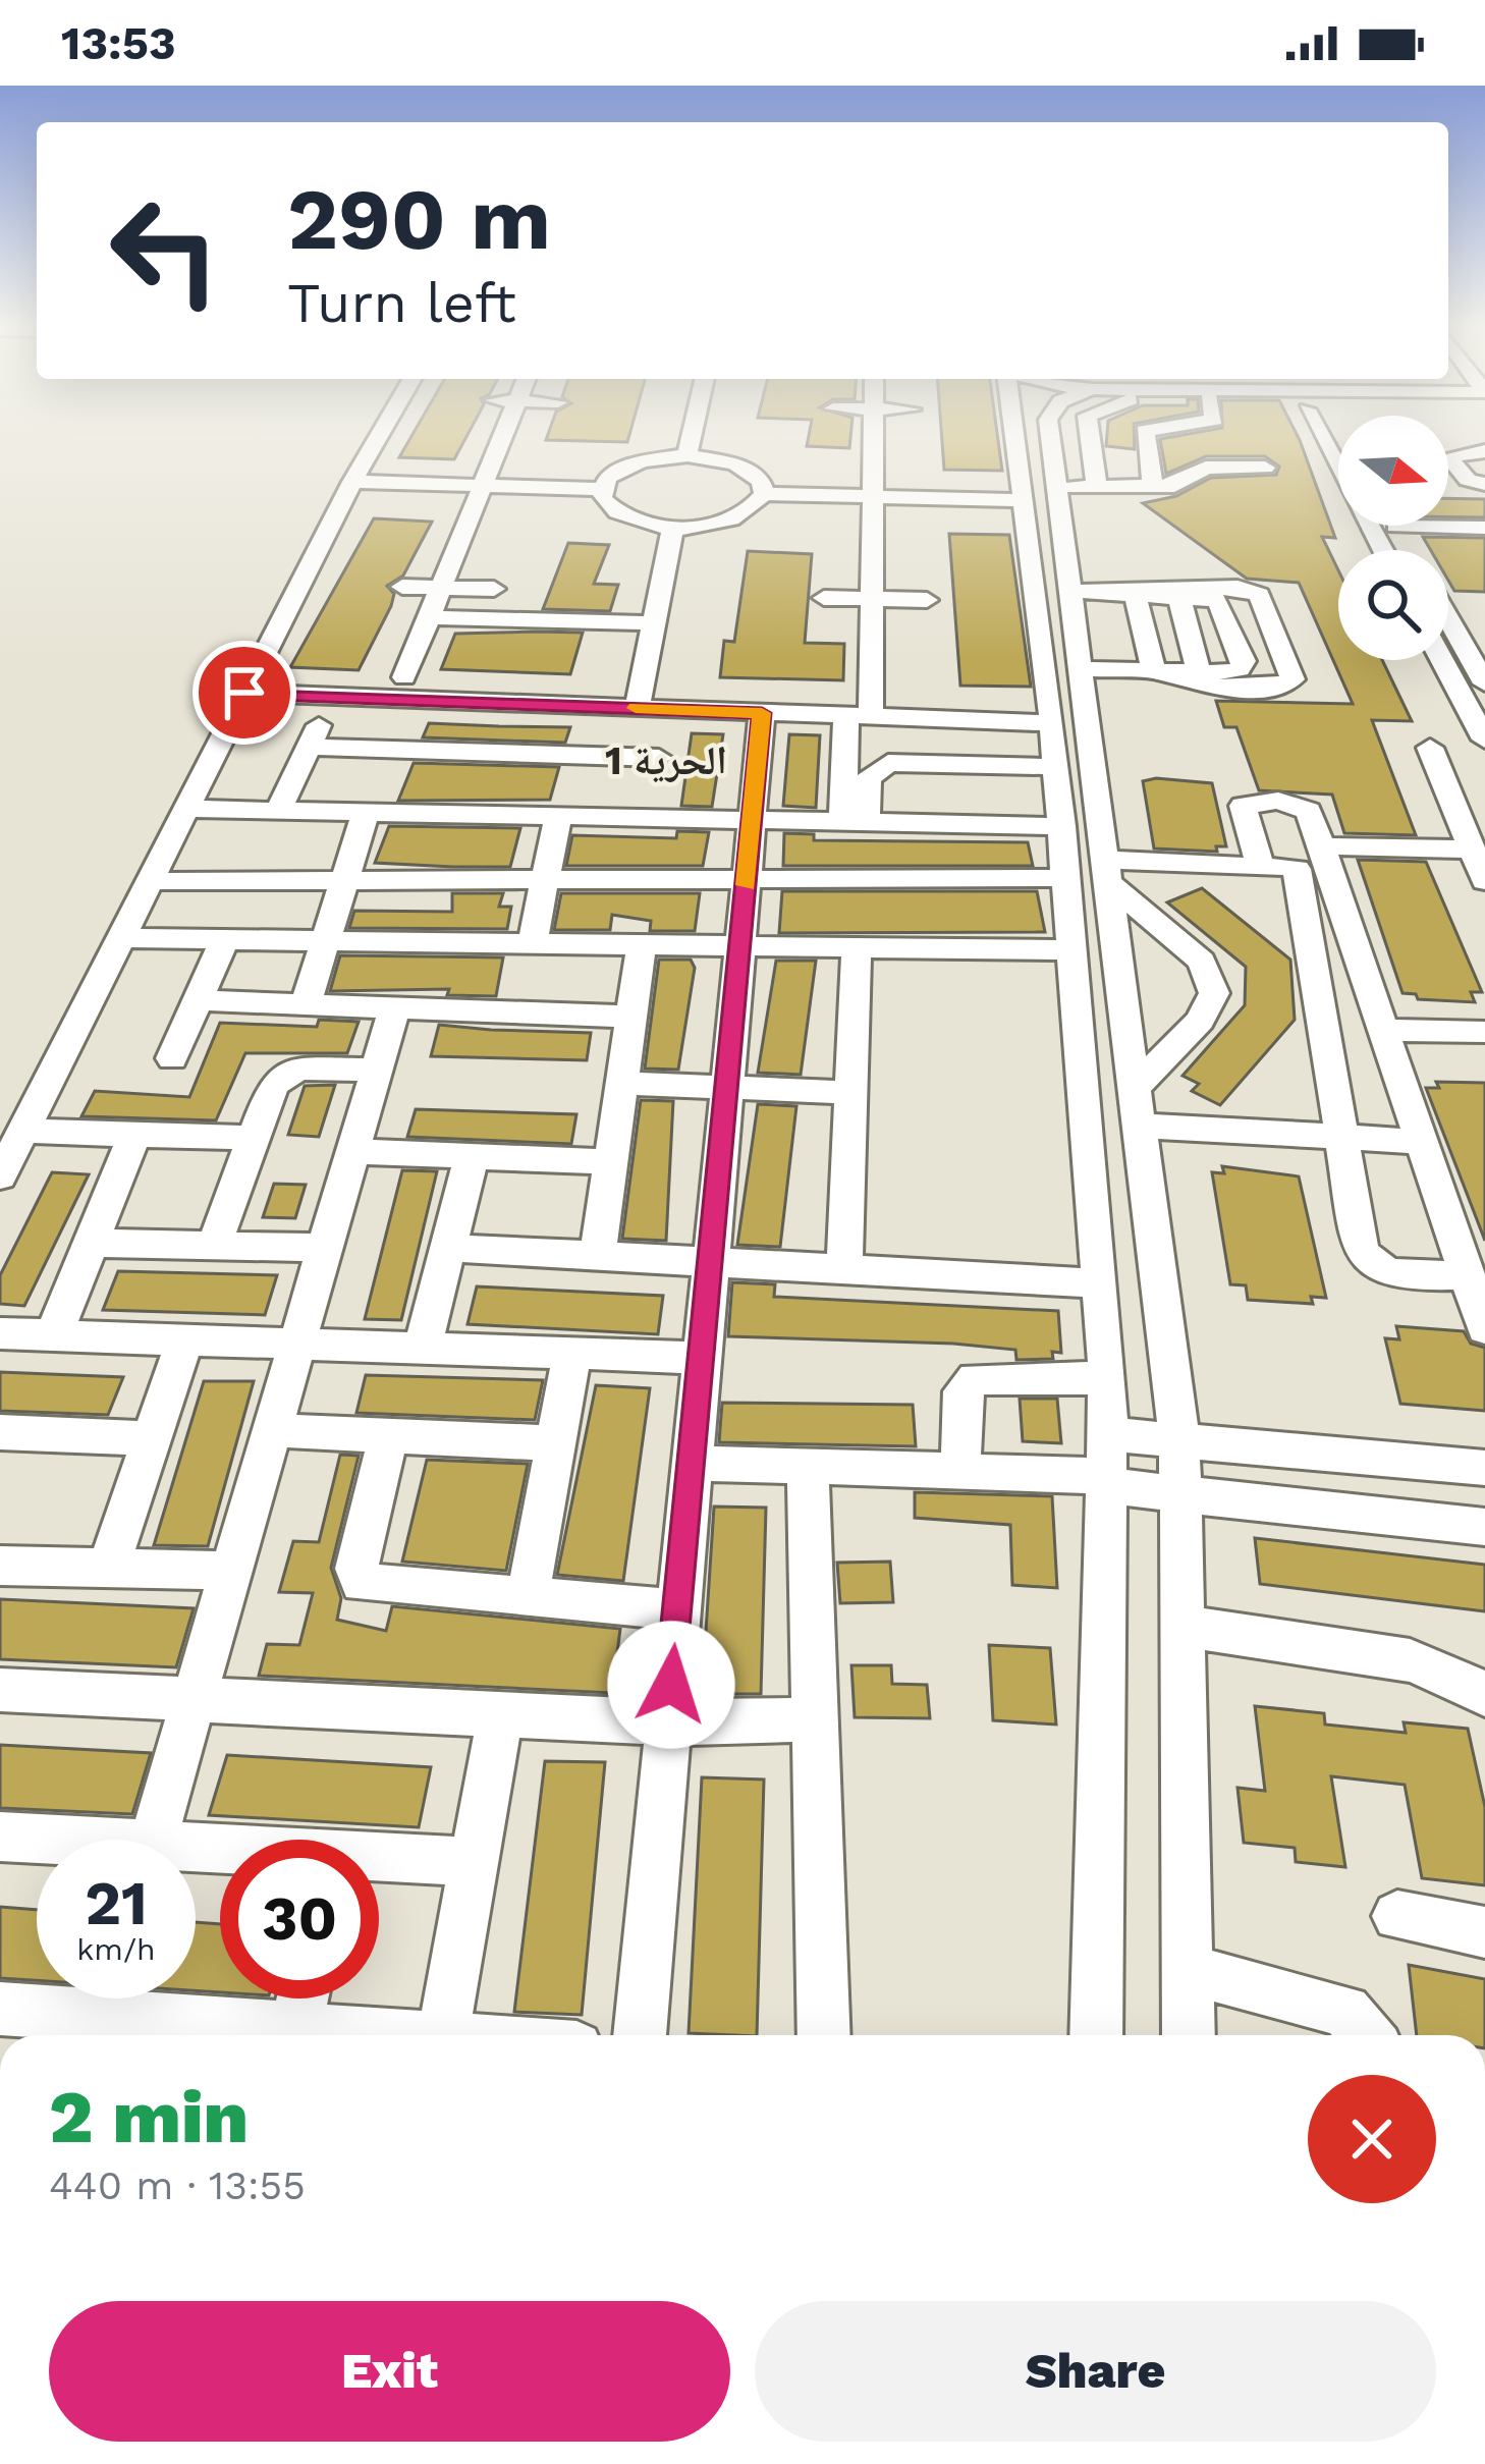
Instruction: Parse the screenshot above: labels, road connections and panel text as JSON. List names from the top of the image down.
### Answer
{
  "districts": ["الحرية 1"],
  "north": "right",
  "page": {
    "status": "13:53",
    "turn": ["290 m", "Turn left"],
    "speed": "21 km/h",
    "limit": "30",
    "heading": ["2 min", "440 m · 13:55"],
    "buttons": ["Exit", "Share"]
  }
}
